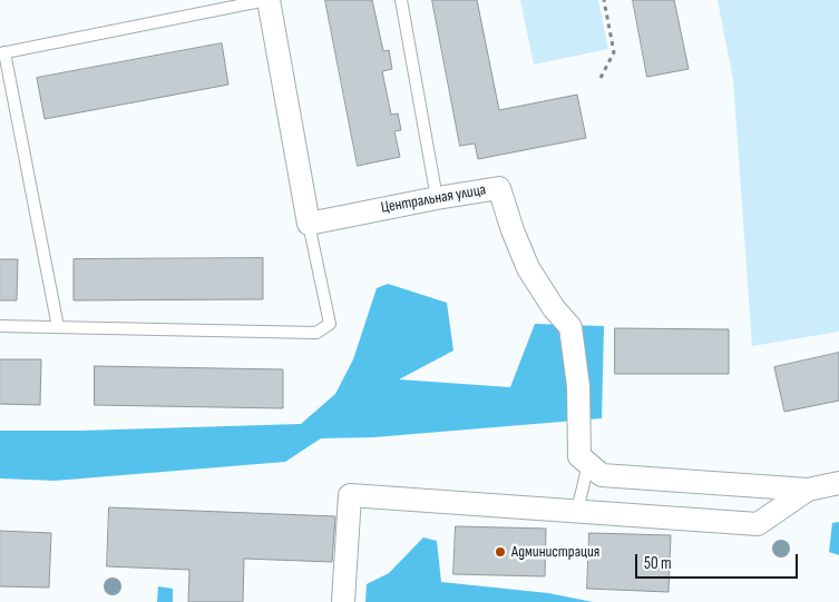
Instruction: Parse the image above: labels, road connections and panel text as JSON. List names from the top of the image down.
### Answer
{
  "streets": {
    "street": ["Центральная улица"]
  },
  "places": ["Администрация"],
  "scale_bar": "50 m"
}
